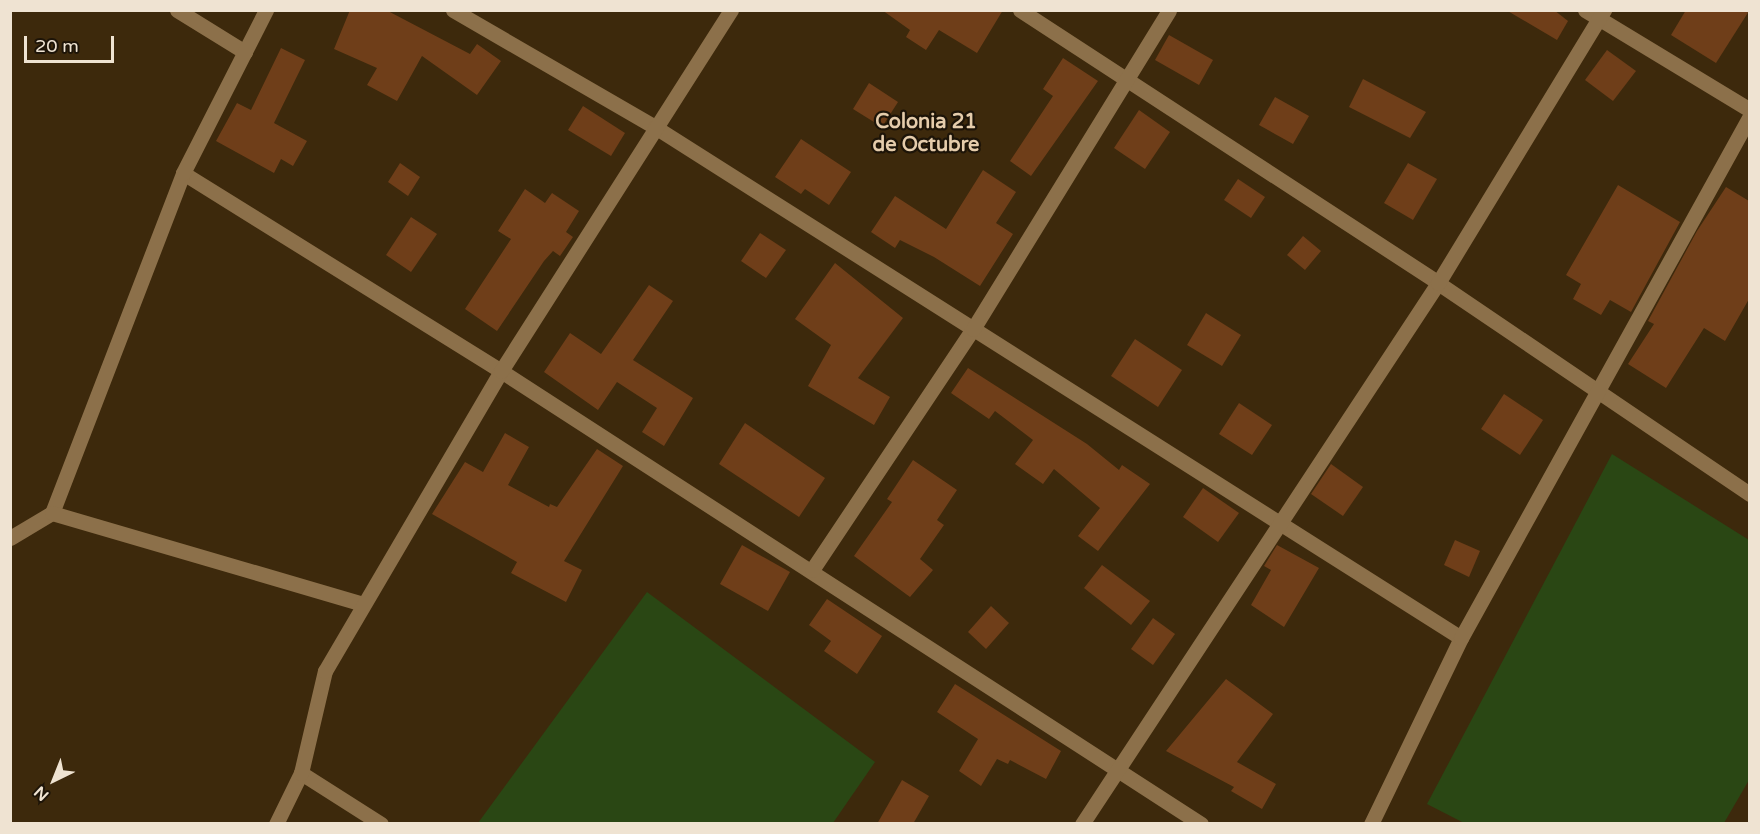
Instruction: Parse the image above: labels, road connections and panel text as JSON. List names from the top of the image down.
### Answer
{
  "districts": ["Colonia 21 de Octubre"],
  "scale_bar": "20 m",
  "north": "bottom left"
}
